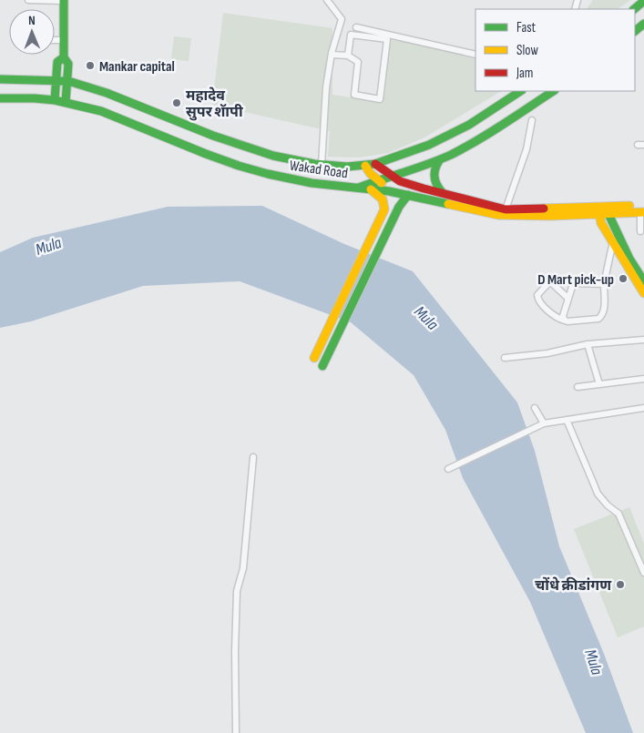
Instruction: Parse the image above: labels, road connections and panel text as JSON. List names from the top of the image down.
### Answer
{
  "streets": {
    "main road": ["Wakad Road"]
  },
  "water": ["Mula"],
  "places": [
    "Mankar capital",
    "महादेव सुपर शॅापी",
    "D Mart pick-up",
    "चोंधे क्रीडांगण"
  ],
  "legend": ["Fast", "Slow", "Jam"],
  "north": "top"
}
